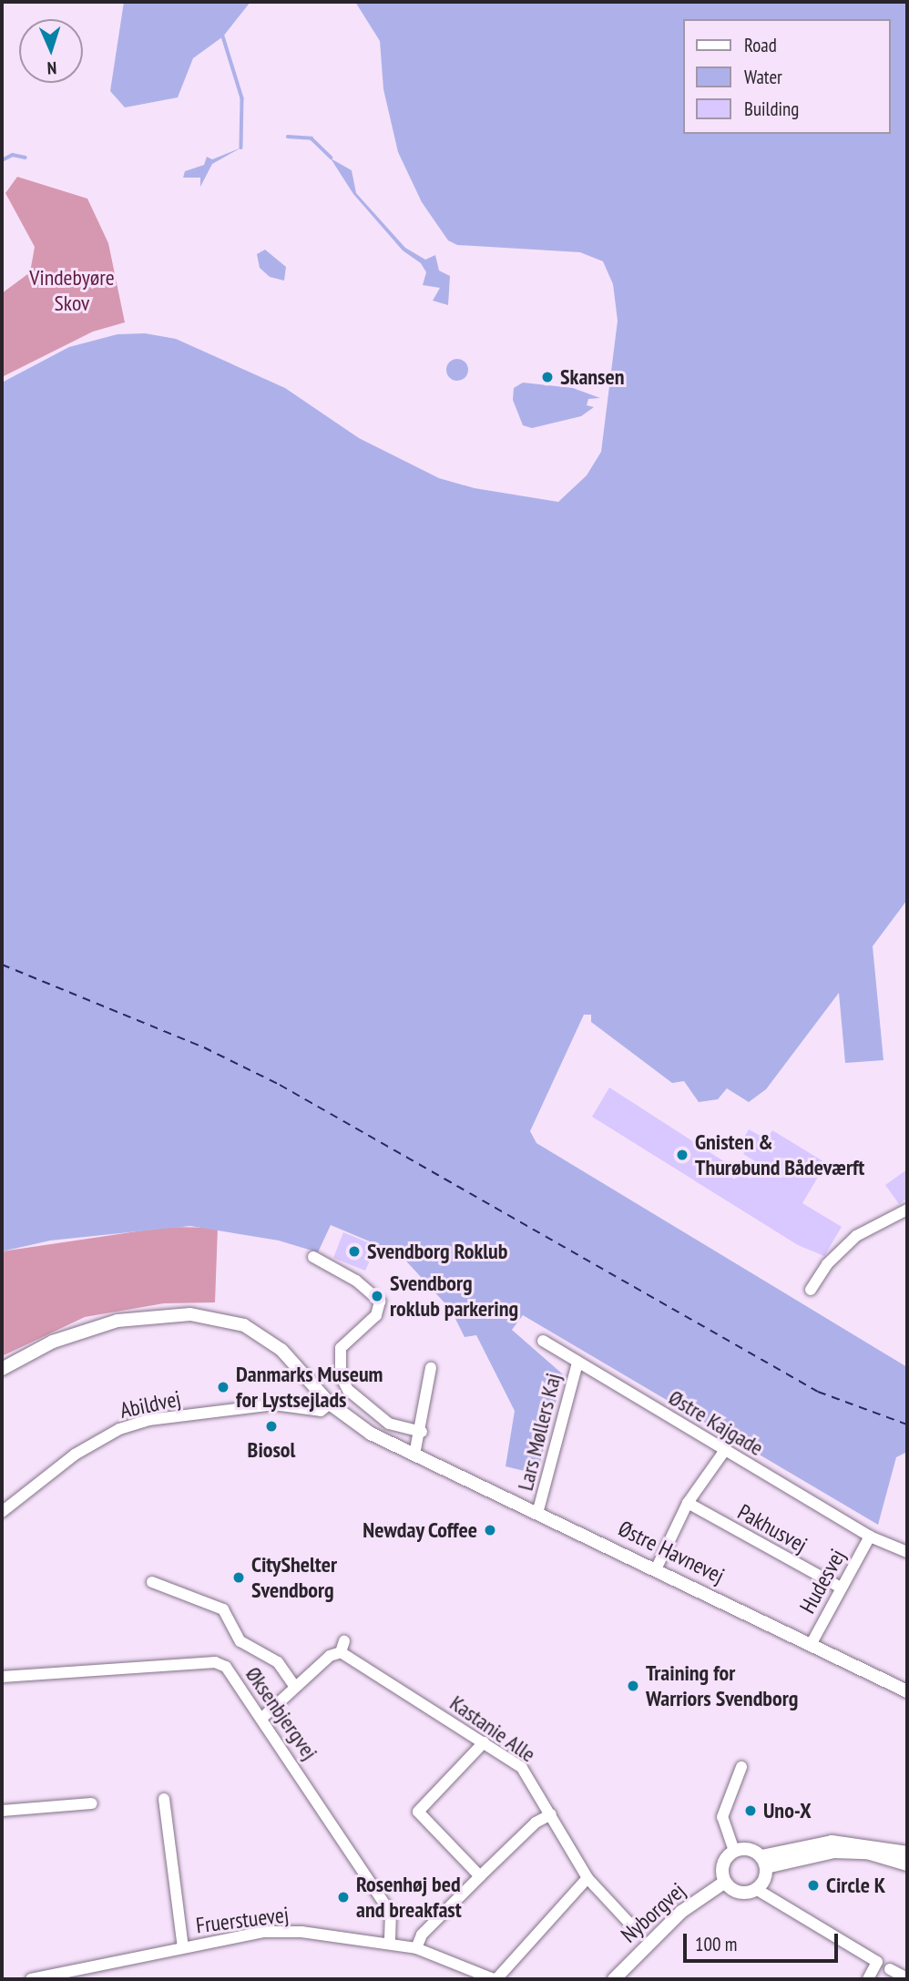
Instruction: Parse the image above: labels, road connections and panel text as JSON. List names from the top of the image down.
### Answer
{
  "streets": {
    "street": [
      "Abildvej",
      "Østre Kajgade",
      "Lars Møllers Kaj",
      "Pakhusvej",
      "Østre Havnevej",
      "Hudesvej",
      "Øksenbjergvej",
      "Kastanie Alle",
      "Nyborgvej",
      "Fruerstuevej"
    ]
  },
  "crossings": [
    ["Abildvej", "Østre Havnevej"],
    ["Østre Kajgade", "Lars Møllers Kaj"],
    ["Østre Kajgade", "Hudesvej"],
    ["Lars Møllers Kaj", "Østre Havnevej"],
    ["Pakhusvej", "Hudesvej"],
    ["Østre Havnevej", "Hudesvej"],
    ["Øksenbjergvej", "Fruerstuevej"]
  ],
  "parks": ["Vindebyøre Skov"],
  "places": [
    "Skansen",
    "Gnisten & Thurøbund Bådeværft",
    "Svendborg Roklub",
    "Svendborg roklub parkering",
    "Danmarks Museum for Lystsejlads",
    "Biosol",
    "Newday Coffee",
    "CityShelter Svendborg",
    "Training for Warriors Svendborg",
    "Uno-X",
    "Circle K",
    "Rosenhøj bed and breakfast"
  ],
  "legend": ["Road", "Water", "Building"],
  "scale_bar": "100 m",
  "north": "bottom"
}
